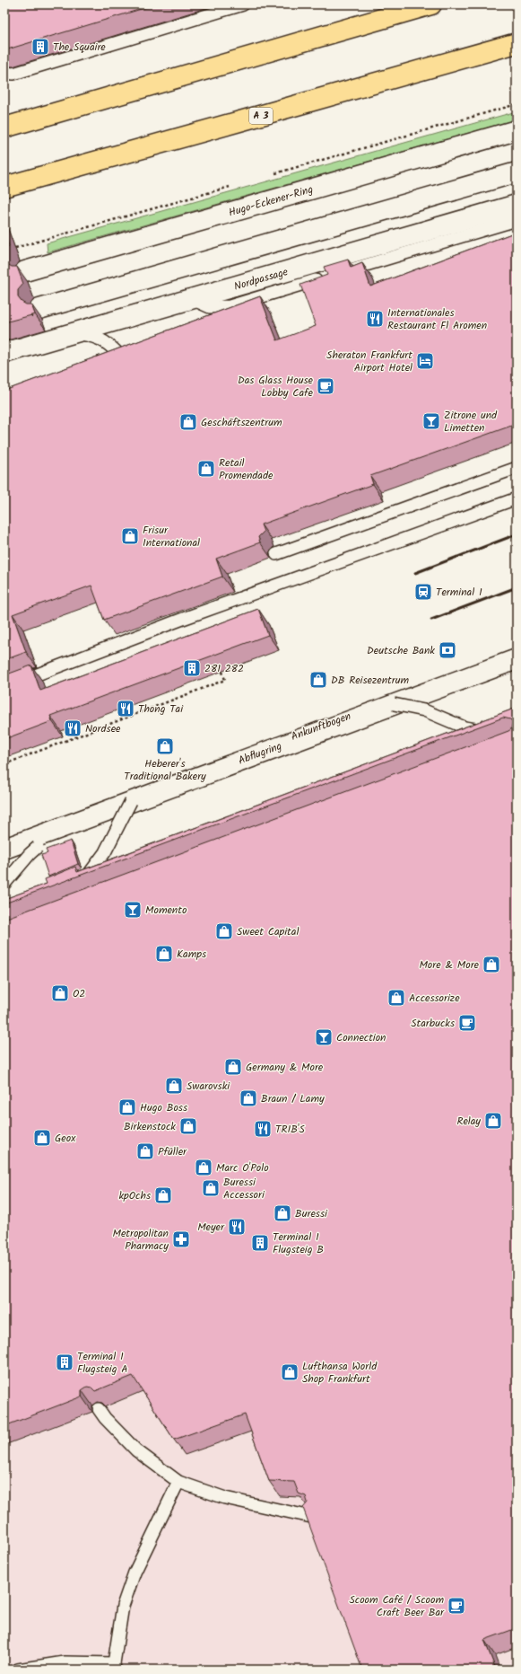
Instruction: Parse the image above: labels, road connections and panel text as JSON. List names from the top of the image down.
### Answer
{
  "streets": {
    "highway": ["A 3"],
    "street": [
      "Hugo-Eckener-Ring",
      "Nordpassage",
      "Ankunftbogen",
      "Abflugring"
    ]
  },
  "places": {
    "building": [
      "The Squaire",
      "281 282",
      "Terminal 1 Flugsteig B",
      "Terminal 1 Flugsteig A"
    ],
    "restaurant": [
      "Internationales Restaurant Fl Aromen",
      "Thong Tai",
      "Nordsee",
      "TRIB'S",
      "Meyer"
    ],
    "hotel": ["Sheraton Frankfurt Airport Hotel"],
    "cafe": ["Das Glass House Lobby Cafe", "Starbucks", "Scoom Café / Scoom Craft Beer Bar"],
    "bar": ["Zitrone und Limetten", "Momento", "Connection"],
    "shop": [
      "Geschäftszentrum",
      "Retail Promendade",
      "Frisur International",
      "DB Reisezentrum",
      "Heberer's Traditional Bakery",
      "Sweet Capital",
      "Kamps",
      "More & More",
      "O2",
      "Accessorize",
      "Germany & More",
      "Swarovski",
      "Braun / Lamy",
      "Hugo Boss",
      "Relay",
      "Birkenstock",
      "Geox",
      "Pfüller",
      "Marc O'Polo",
      "Buressi Accessori",
      "kpOchs",
      "Buressi",
      "Lufthansa World Shop Frankfurt"
    ],
    "station": ["Terminal 1"],
    "bank": ["Deutsche Bank"],
    "pharmacy": ["Metropolitan Pharmacy"]
  }
}
